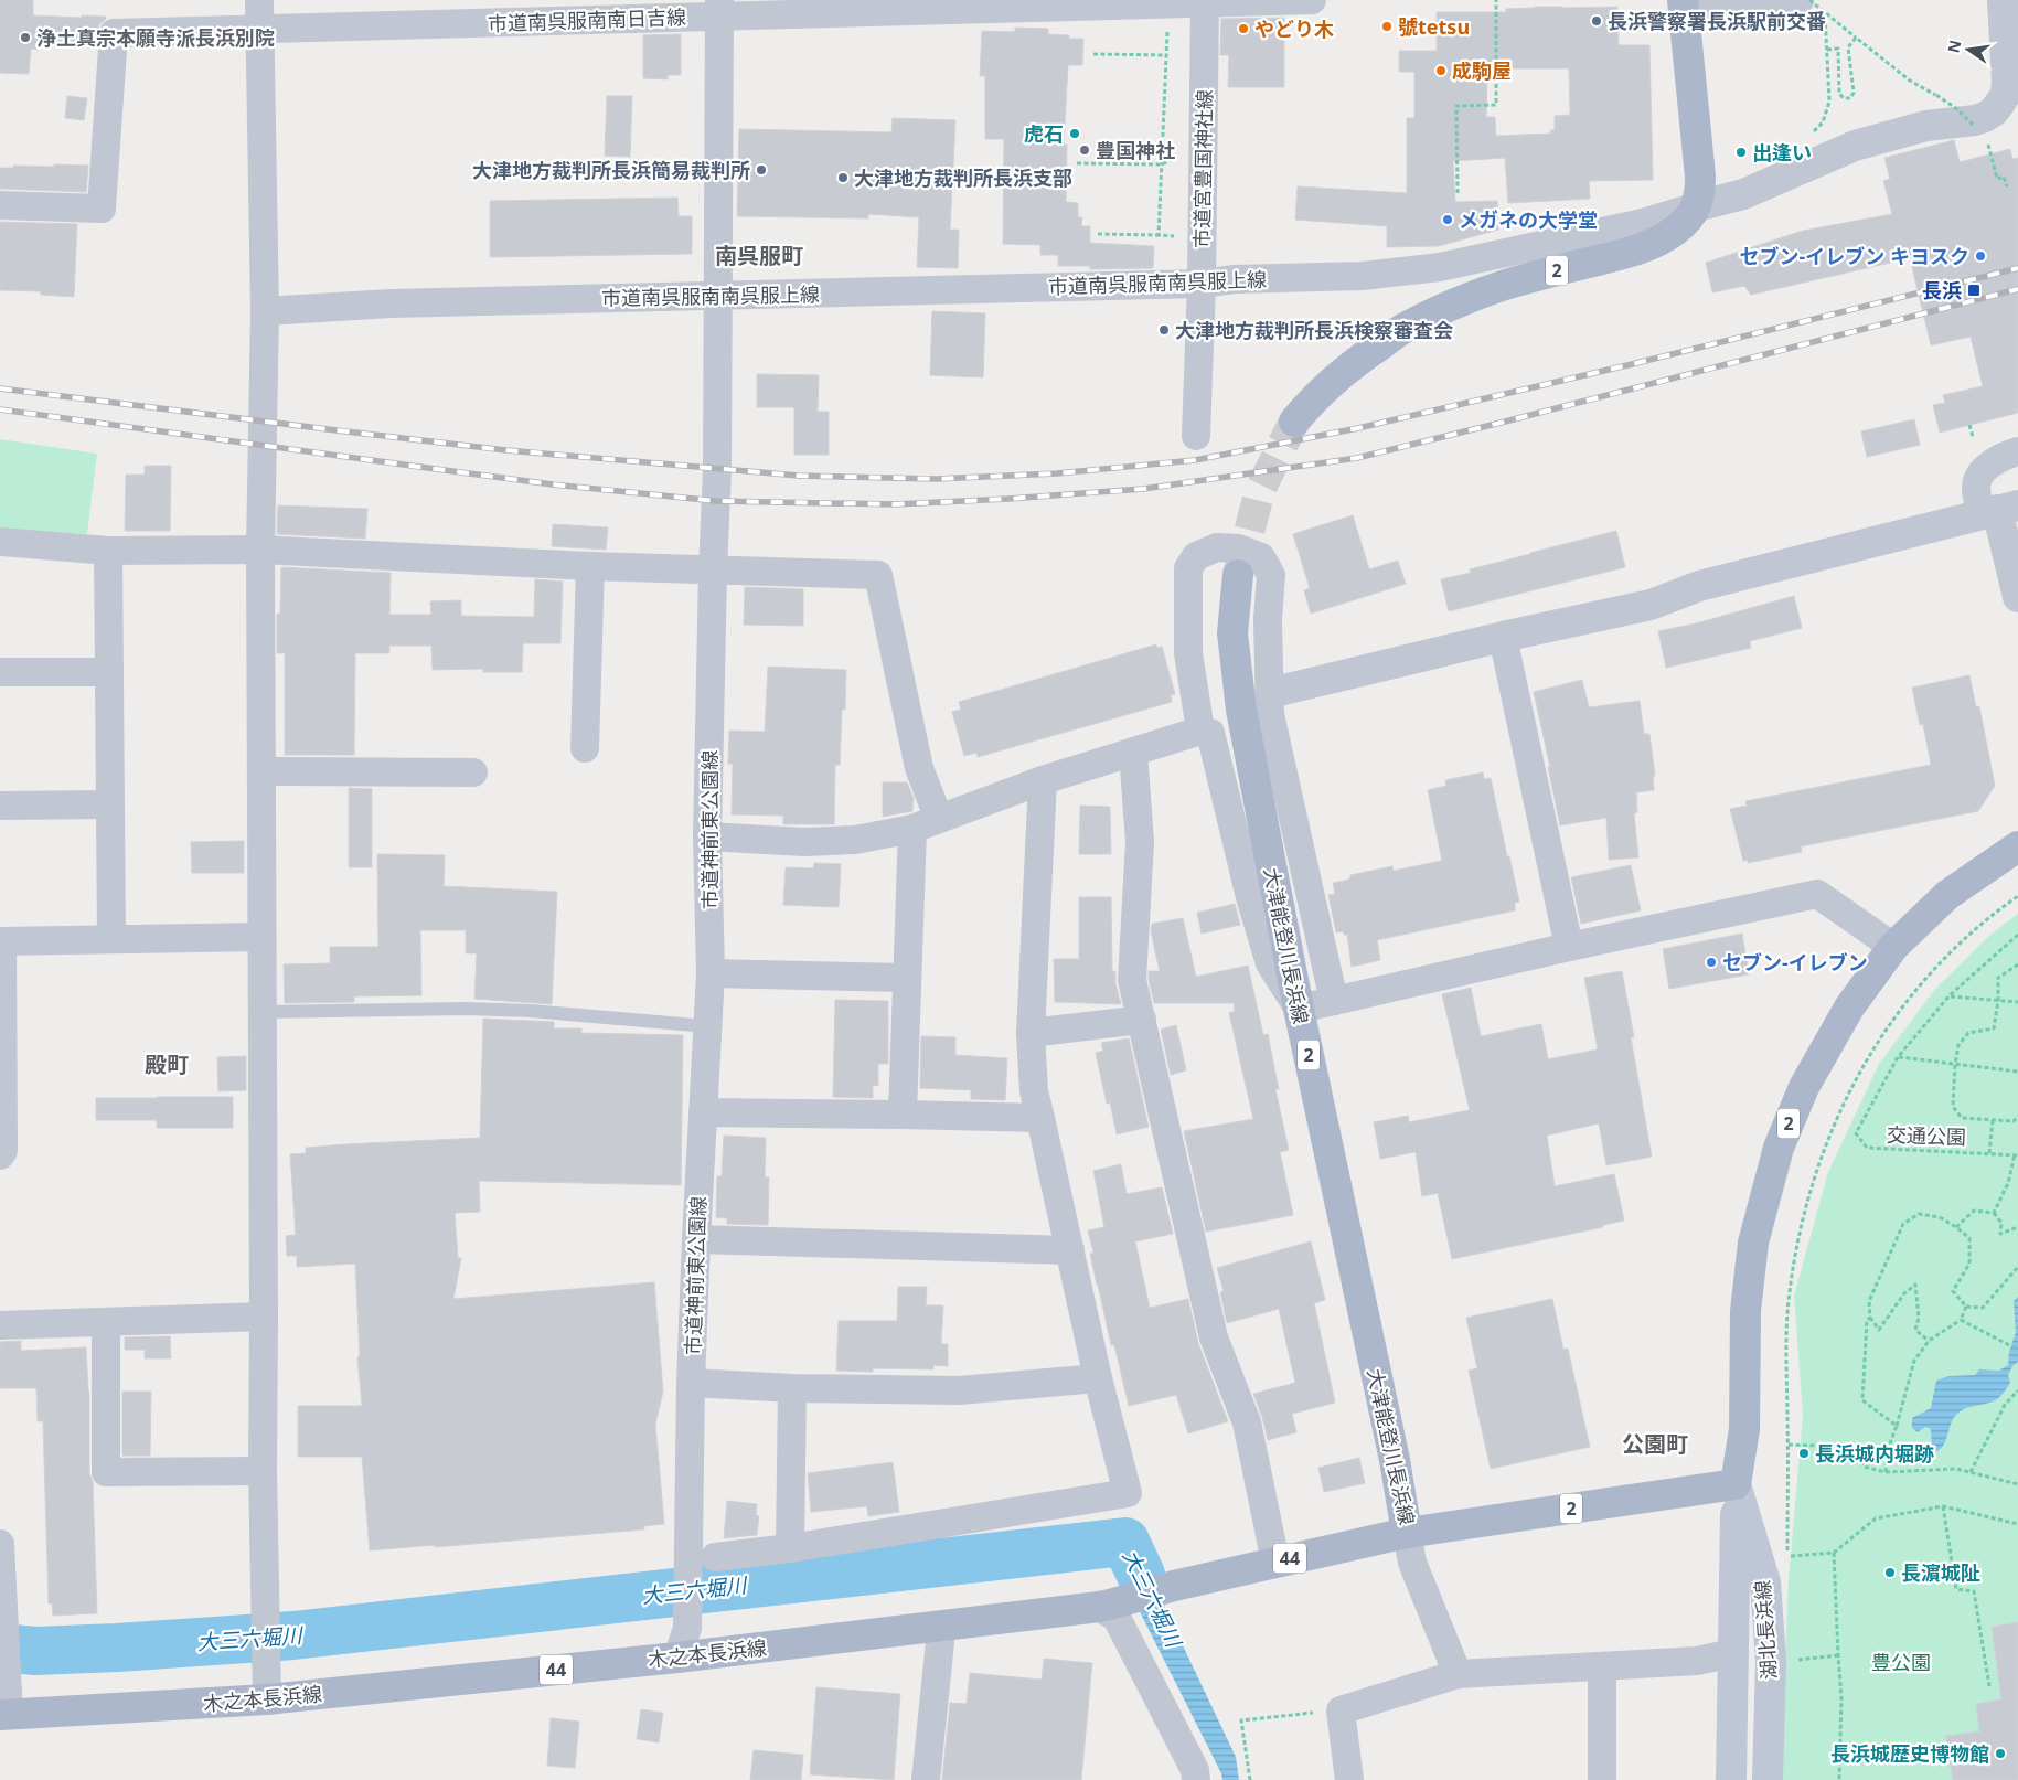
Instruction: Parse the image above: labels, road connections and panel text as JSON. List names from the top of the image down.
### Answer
{
  "streets": {
    "main road": [
      "2",
      "大津能登川長浜線",
      "44",
      "湖北長浜線",
      "木之本長浜線"
    ],
    "street": [
      "市道南呉服南南日吉線",
      "市道宮豊国神社線",
      "市道南呉服南南呉服上線",
      "市道神前東公園線"
    ],
    "path": ["交通公園"]
  },
  "crossings": [
    ["市道南呉服南南日吉線", "市道宮豊国神社線"],
    ["市道南呉服南南日吉線", "市道神前東公園線"],
    ["市道宮豊国神社線", "市道南呉服南南呉服上線"],
    ["2", "市道南呉服南南呉服上線"],
    ["2", "大津能登川長浜線"],
    ["2", "湖北長浜線"],
    ["市道南呉服南南呉服上線", "市道神前東公園線"],
    ["市道神前東公園線", "木之本長浜線"],
    ["大津能登川長浜線", "湖北長浜線"],
    ["大津能登川長浜線", "木之本長浜線"]
  ],
  "districts": ["南呉服町", "殿町", "公園町"],
  "water": ["大三六堀川"],
  "parks": ["豊公園"],
  "places": {
    "other": [
      "長浜警察署長浜駅前交番",
      "號tetsu",
      "やどり木",
      "浄土真宗本願寺派長浜別院",
      "成駒屋",
      "虎石",
      "豊国神社",
      "出逢い",
      "大津地方裁判所長浜簡易裁判所",
      "大津地方裁判所長浜支部",
      "メガネの大学堂",
      "セブン-イレブン キヨスク",
      "大津地方裁判所長浜検察審査会",
      "セブン-イレブン",
      "長浜城内堀跡",
      "長濵城阯",
      "長浜城歴史博物館"
    ],
    "transit": ["長浜"]
  },
  "north": "left"
}
